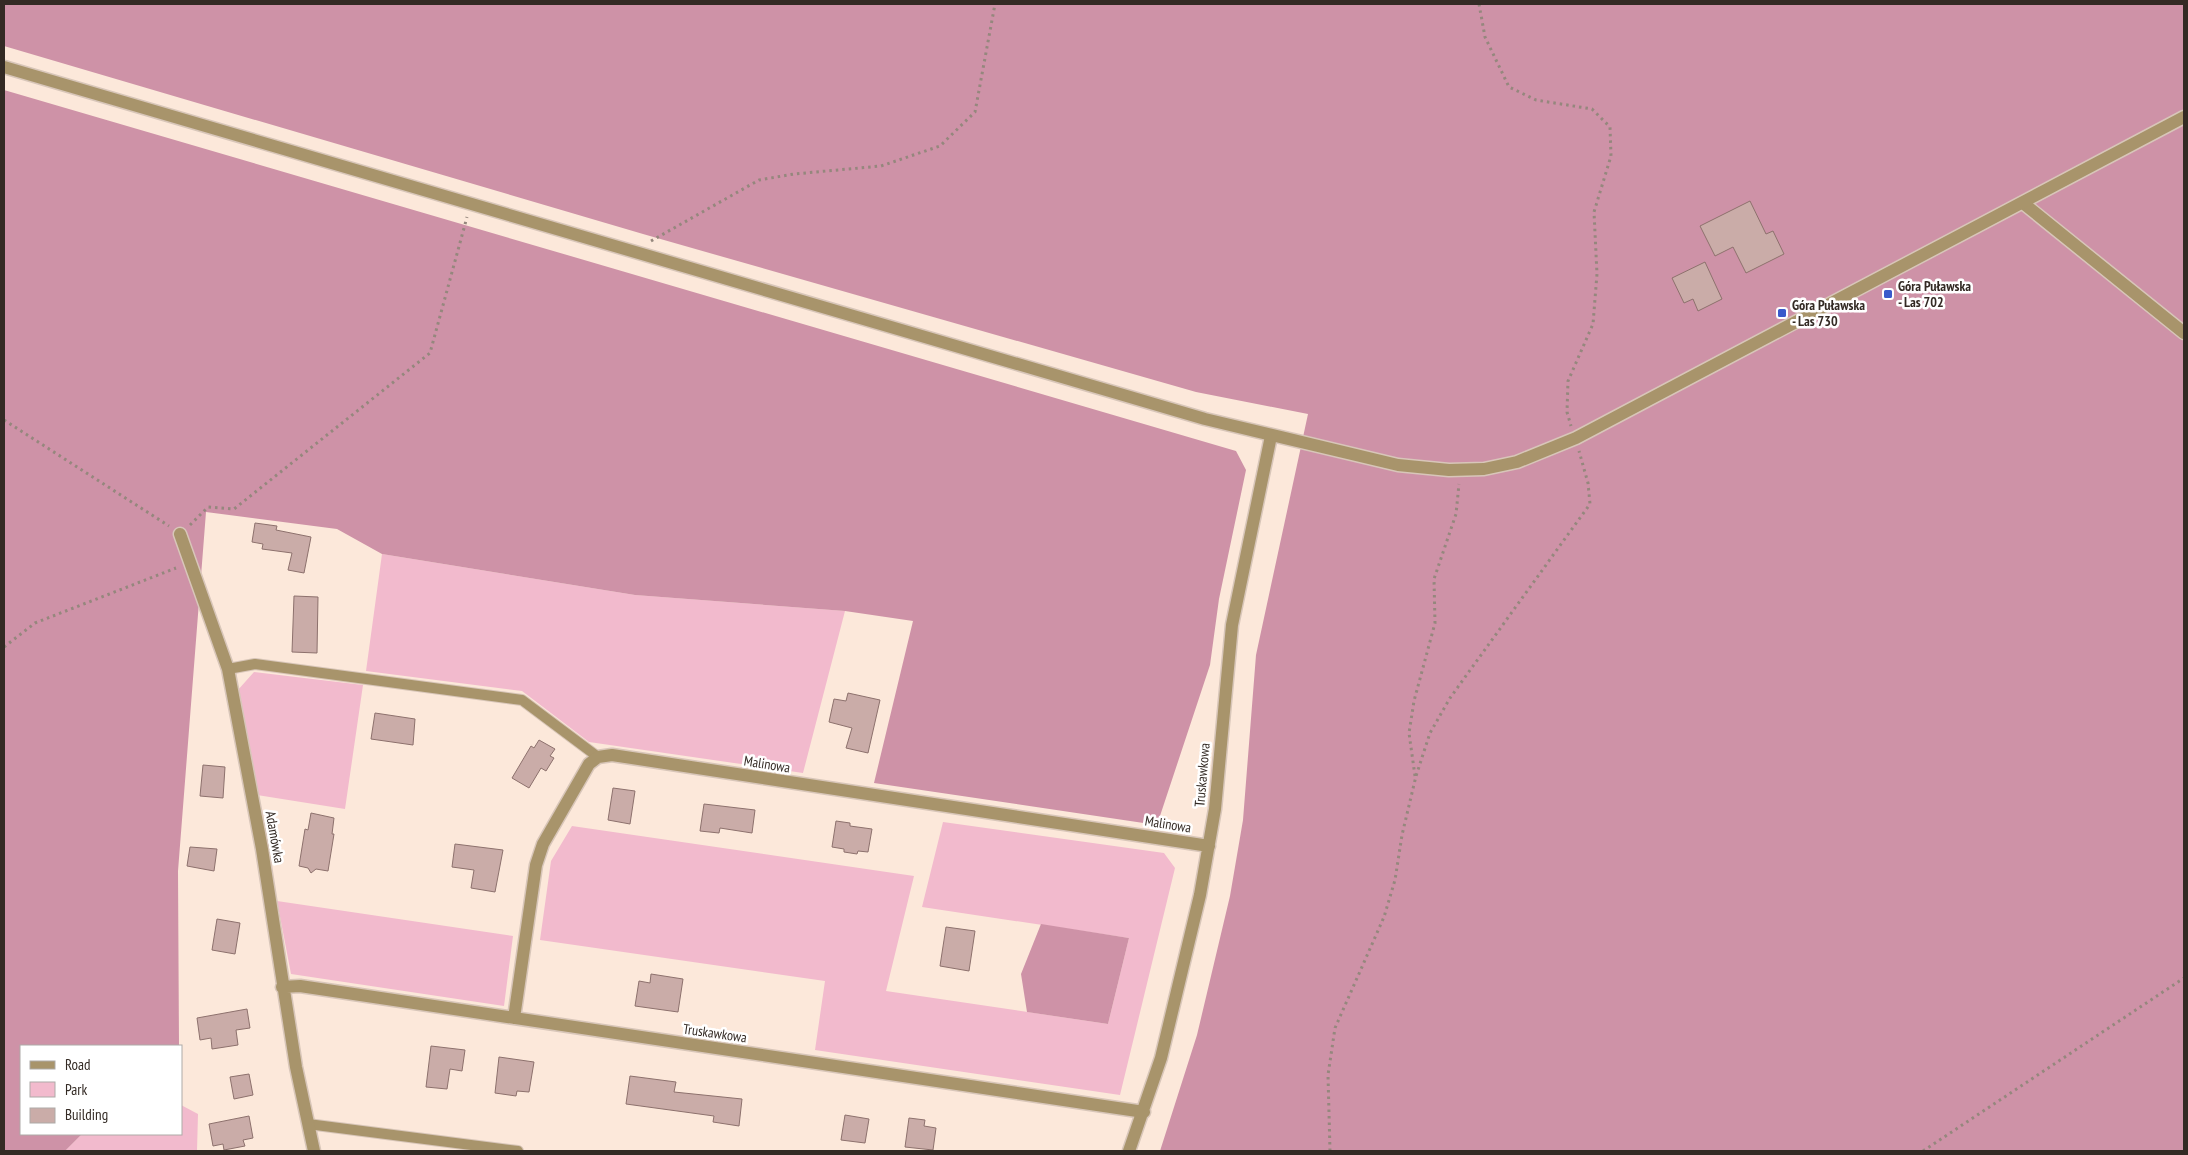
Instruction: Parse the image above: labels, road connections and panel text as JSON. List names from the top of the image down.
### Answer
{
  "streets": {
    "street": ["Malinowa", "Truskawkowa", "Adamówka"]
  },
  "crossings": [
    ["Malinowa", "Truskawkowa"],
    ["Truskawkowa", "Adamówka"]
  ],
  "places": {
    "transit": ["Góra Puławska - Las 702", "Góra Puławska - Las 730"]
  },
  "legend": ["Road", "Park", "Building"]
}
